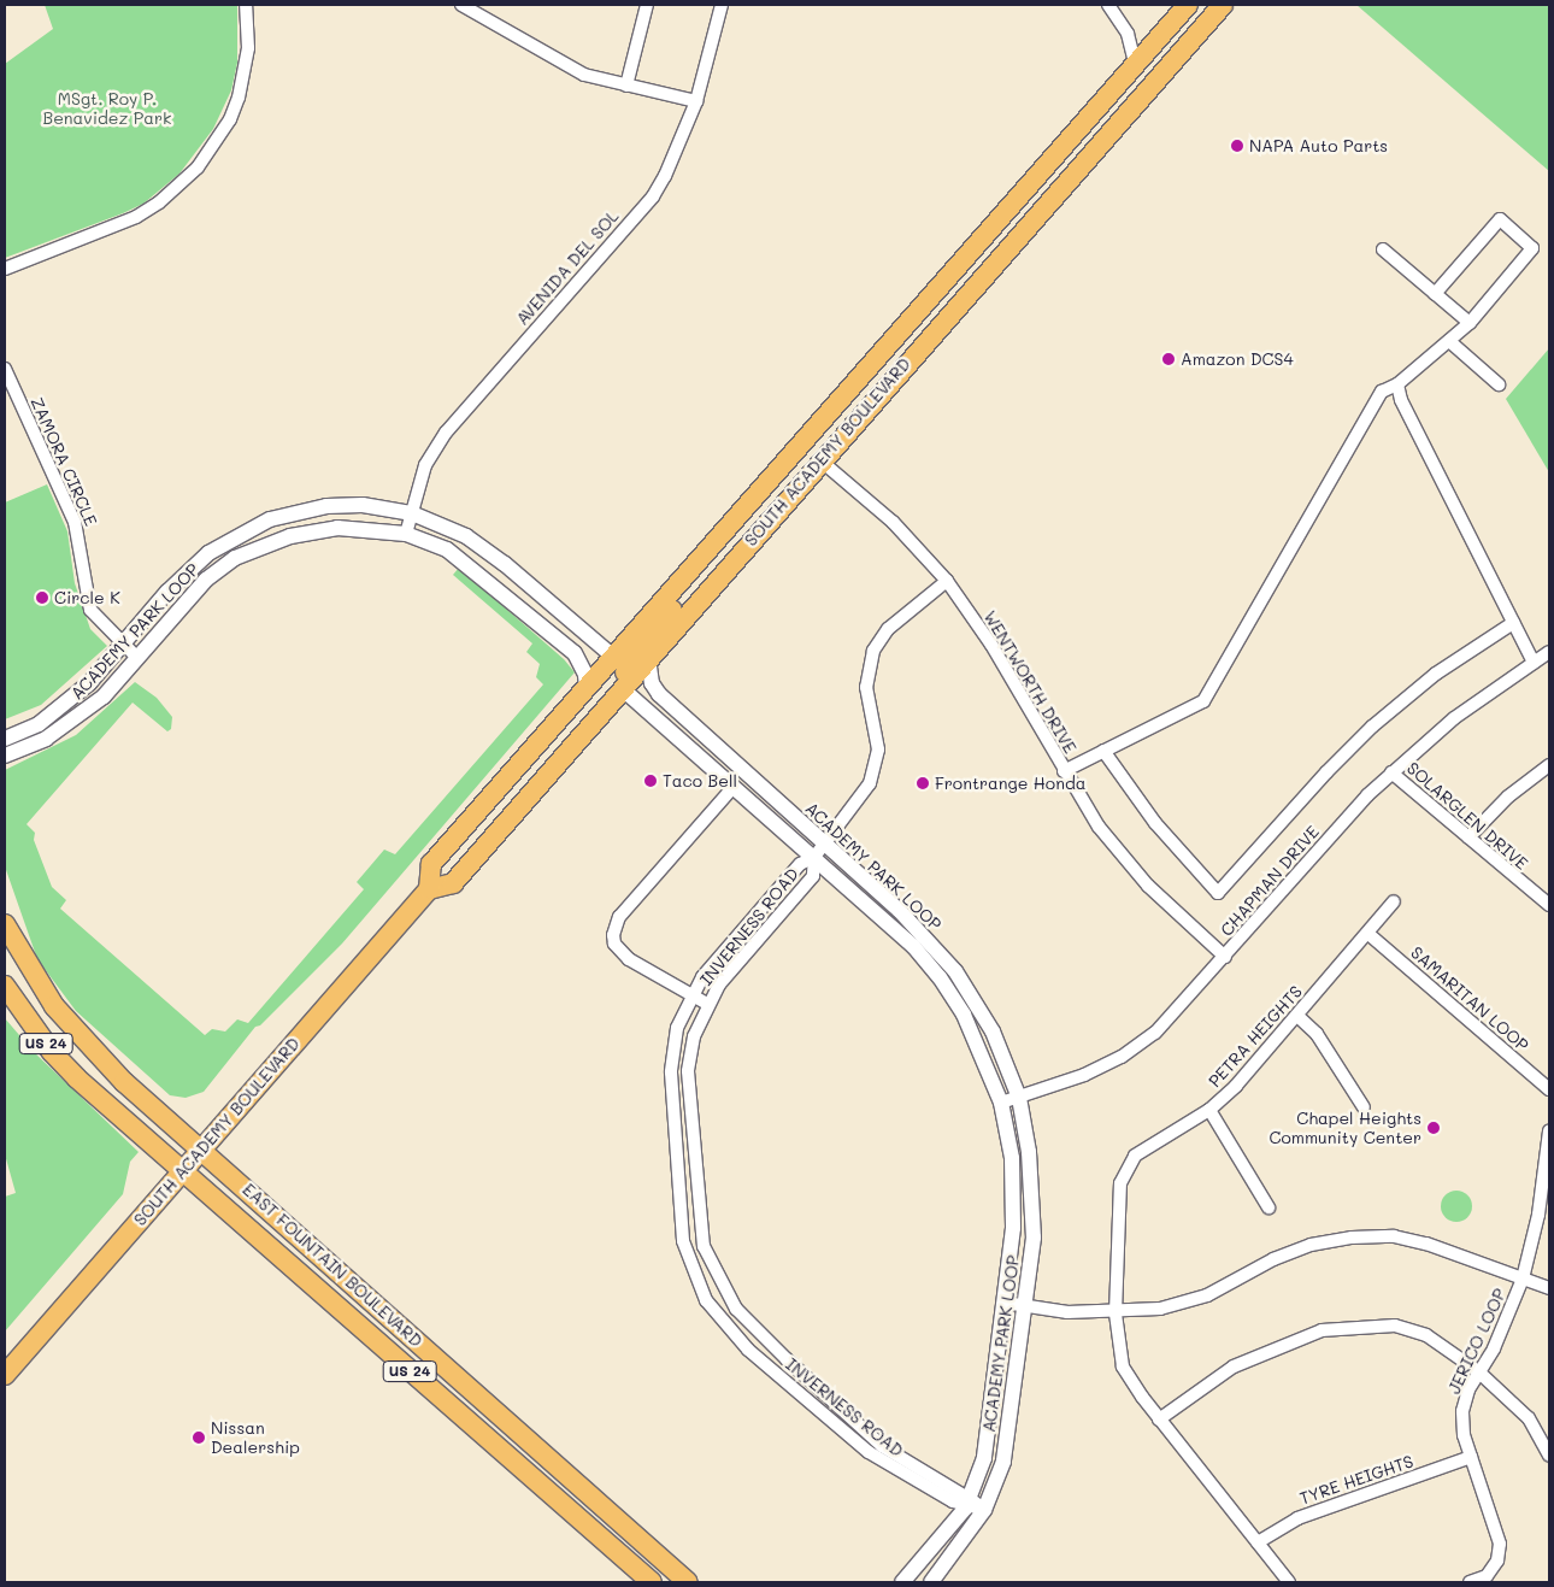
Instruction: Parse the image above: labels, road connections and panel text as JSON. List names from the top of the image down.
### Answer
{
  "streets": {
    "highway": ["SOUTH ACADEMY BOULEVARD", "US 24", "EAST FOUNTAIN BOULEVARD"],
    "street": [
      "AVENIDA DEL SOL",
      "ZAMORA CIRCLE",
      "ACADEMY PARK LOOP",
      "WENTWORTH DRIVE",
      "SOLARGLEN DRIVE",
      "CHAPMAN DRIVE",
      "INVERNESS ROAD",
      "SAMARITAN LOOP",
      "PETRA HEIGHTS",
      "JERICO LOOP",
      "TYRE HEIGHTS"
    ]
  },
  "crossings": [
    ["AVENIDA DEL SOL", "ACADEMY PARK LOOP"],
    ["SOUTH ACADEMY BOULEVARD", "ACADEMY PARK LOOP"],
    ["SOUTH ACADEMY BOULEVARD", "WENTWORTH DRIVE"],
    ["SOUTH ACADEMY BOULEVARD", "EAST FOUNTAIN BOULEVARD"],
    ["ZAMORA CIRCLE", "ACADEMY PARK LOOP"],
    ["ACADEMY PARK LOOP", "CHAPMAN DRIVE"],
    ["ACADEMY PARK LOOP", "INVERNESS ROAD"],
    ["WENTWORTH DRIVE", "CHAPMAN DRIVE"],
    ["SOLARGLEN DRIVE", "CHAPMAN DRIVE"],
    ["SAMARITAN LOOP", "PETRA HEIGHTS"],
    ["JERICO LOOP", "TYRE HEIGHTS"]
  ],
  "parks": ["MSgt. Roy P. Benavidez Park"],
  "places": [
    "NAPA Auto Parts",
    "Amazon DCS4",
    "Circle K",
    "Taco Bell",
    "Frontrange Honda",
    "Chapel Heights Community Center",
    "Nissan Dealership"
  ]
}
